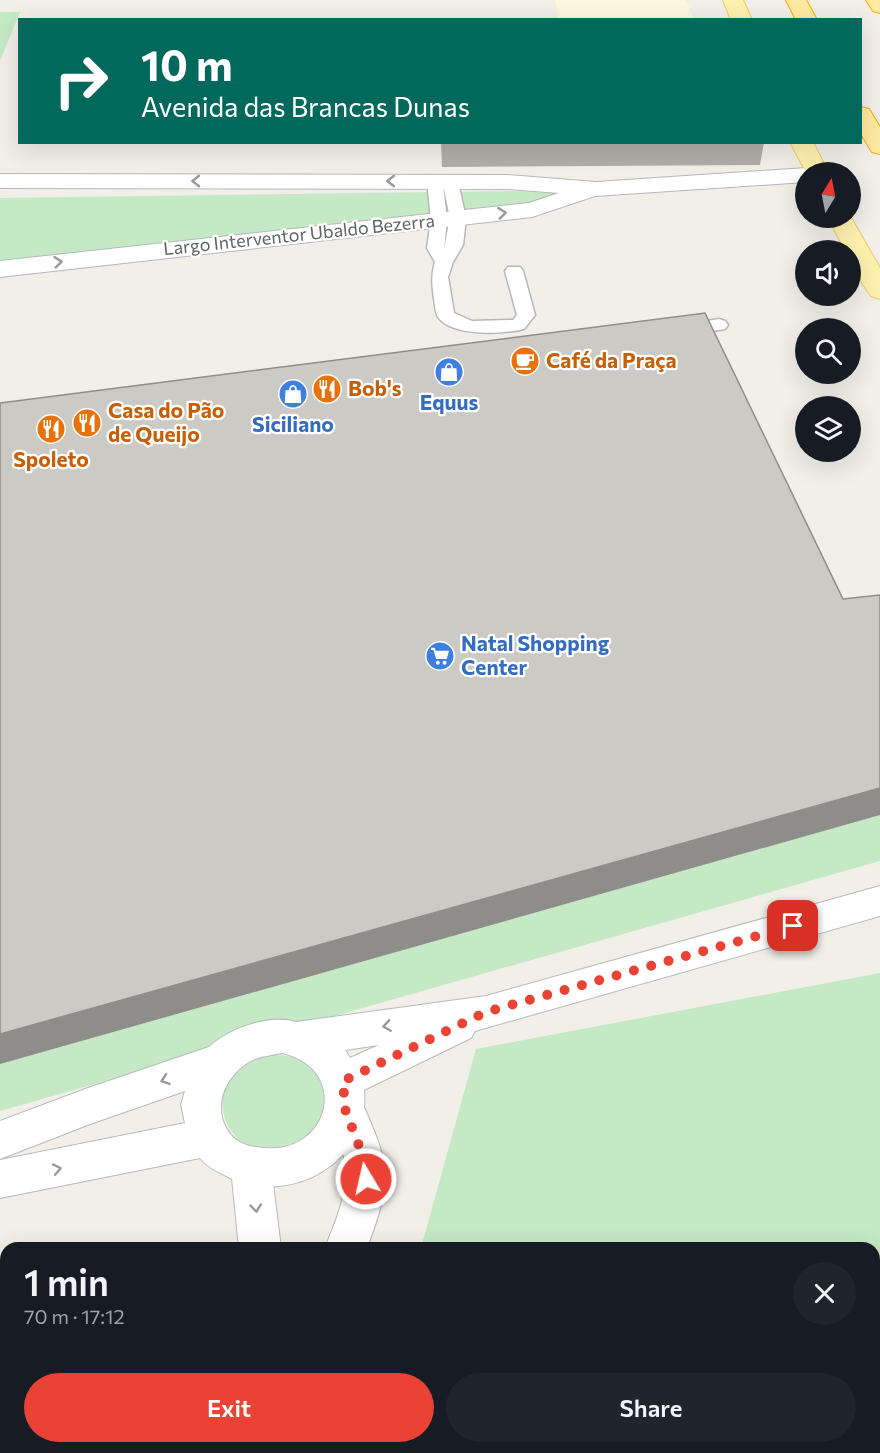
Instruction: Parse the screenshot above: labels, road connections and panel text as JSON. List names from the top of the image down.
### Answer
{
  "streets": {
    "street": ["Largo Interventor Ubaldo Bezerra"]
  },
  "places": {
    "cafe": ["Café da Praça"],
    "shop": ["Equus", "Siciliano"],
    "restaurant": ["Bob's", "Casa do Pão de Queijo", "Spoleto"],
    "supermarket": ["Natal Shopping Center"]
  },
  "north": "top",
  "page": {
    "turn": ["10 m", "Avenida das Brancas Dunas"],
    "heading": ["1 min", "70 m · 17:12"],
    "buttons": ["Exit", "Share"]
  }
}
